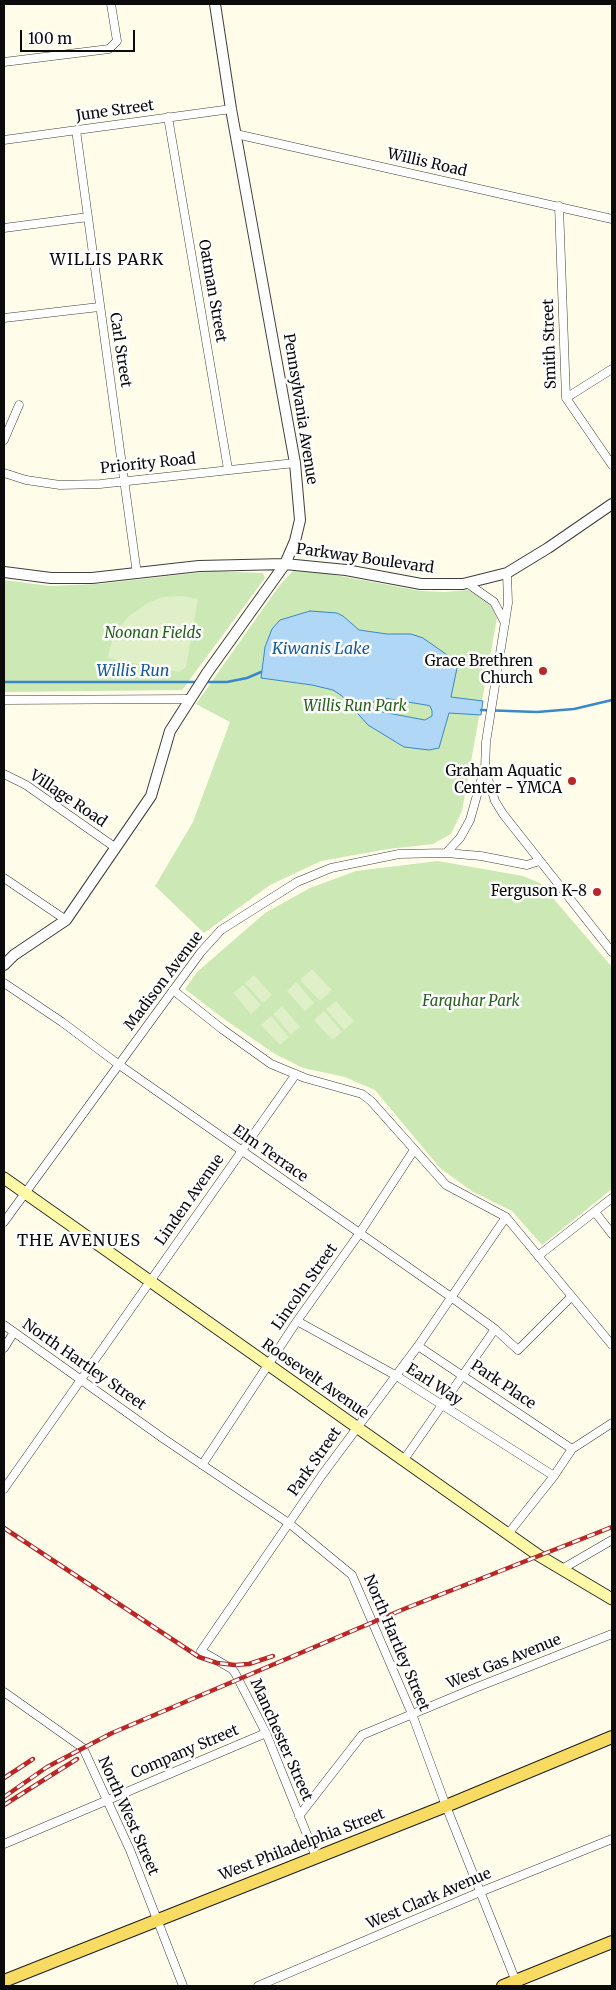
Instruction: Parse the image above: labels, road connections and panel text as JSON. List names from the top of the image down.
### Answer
{
  "streets": {
    "main road": ["Roosevelt Avenue", "West Philadelphia Street"],
    "street": [
      "June Street",
      "Willis Road",
      "Oatman Street",
      "Smith Street",
      "Carl Street",
      "Pennsylvania Avenue",
      "Priority Road",
      "Parkway Boulevard",
      "Village Road",
      "Madison Avenue",
      "Elm Terrace",
      "Linden Avenue",
      "Lincoln Street",
      "North Hartley Street",
      "Earl Way",
      "Park Place",
      "Park Street",
      "West Gas Avenue",
      "Manchester Street",
      "Company Street",
      "North West Street",
      "West Clark Avenue"
    ]
  },
  "crossings": [
    ["June Street", "Oatman Street"],
    ["June Street", "Carl Street"],
    ["June Street", "Pennsylvania Avenue"],
    ["Willis Road", "Smith Street"],
    ["Willis Road", "Pennsylvania Avenue"],
    ["Oatman Street", "Priority Road"],
    ["Carl Street", "Priority Road"],
    ["Carl Street", "Parkway Boulevard"],
    ["Pennsylvania Avenue", "Priority Road"],
    ["Pennsylvania Avenue", "Parkway Boulevard"],
    ["Pennsylvania Avenue", "Village Road"],
    ["Madison Avenue", "Elm Terrace"],
    ["Madison Avenue", "Roosevelt Avenue"],
    ["Elm Terrace", "Linden Avenue"],
    ["Elm Terrace", "Lincoln Street"],
    ["Elm Terrace", "Park Street"],
    ["Linden Avenue", "North Hartley Street"],
    ["Linden Avenue", "Roosevelt Avenue"],
    ["Lincoln Street", "North Hartley Street"],
    ["Lincoln Street", "Roosevelt Avenue"],
    ["Lincoln Street", "Earl Way"],
    ["North Hartley Street", "Park Street"],
    ["North Hartley Street", "West Gas Avenue"],
    ["North Hartley Street", "West Philadelphia Street"],
    ["North Hartley Street", "West Clark Avenue"],
    ["Roosevelt Avenue", "Park Street"],
    ["Earl Way", "Park Street"],
    ["Park Place", "Park Street"],
    ["Park Street", "Manchester Street"],
    ["West Gas Avenue", "Manchester Street"],
    ["Manchester Street", "Company Street"],
    ["Manchester Street", "West Philadelphia Street"],
    ["Company Street", "North West Street"],
    ["North West Street", "West Philadelphia Street"]
  ],
  "districts": ["WILLIS PARK", "THE AVENUES"],
  "water": ["Kiwanis Lake", "Willis Run"],
  "parks": ["Noonan Fields", "Willis Run Park", "Farquhar Park"],
  "places": ["Grace Brethren Church", "Graham Aquatic Center - YMCA", "Ferguson K-8"],
  "scale_bar": "100 m"
}
